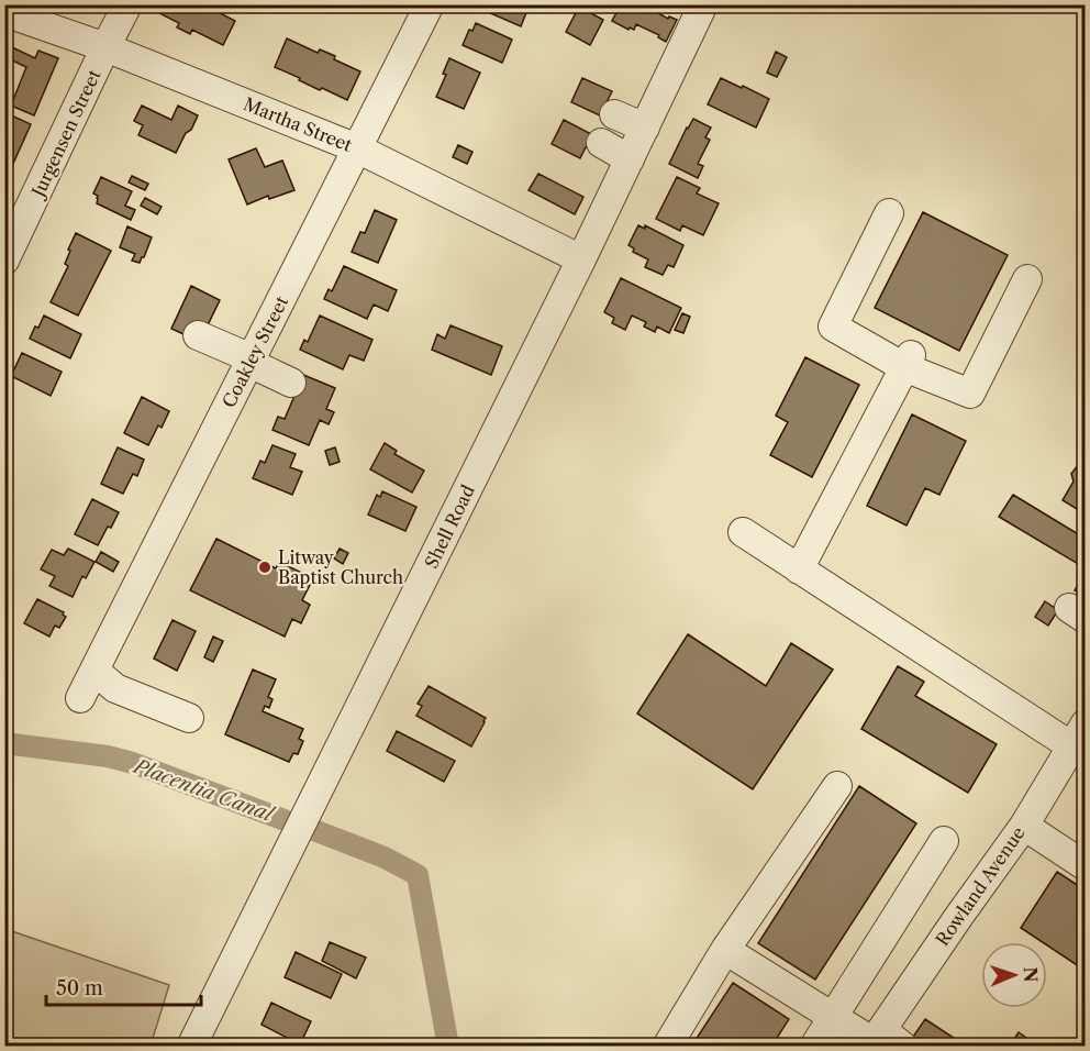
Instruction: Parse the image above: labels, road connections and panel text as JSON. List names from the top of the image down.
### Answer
{
  "streets": {
    "street": [
      "Martha Street",
      "Jurgensen Street",
      "Coakley Street",
      "Shell Road",
      "Rowland Avenue"
    ]
  },
  "crossings": [
    ["Martha Street", "Jurgensen Street"],
    ["Martha Street", "Coakley Street"],
    ["Martha Street", "Shell Road"]
  ],
  "water": ["Placentia Canal"],
  "places": ["Litway Baptist Church"],
  "scale_bar": "50 m",
  "north": "right"
}
